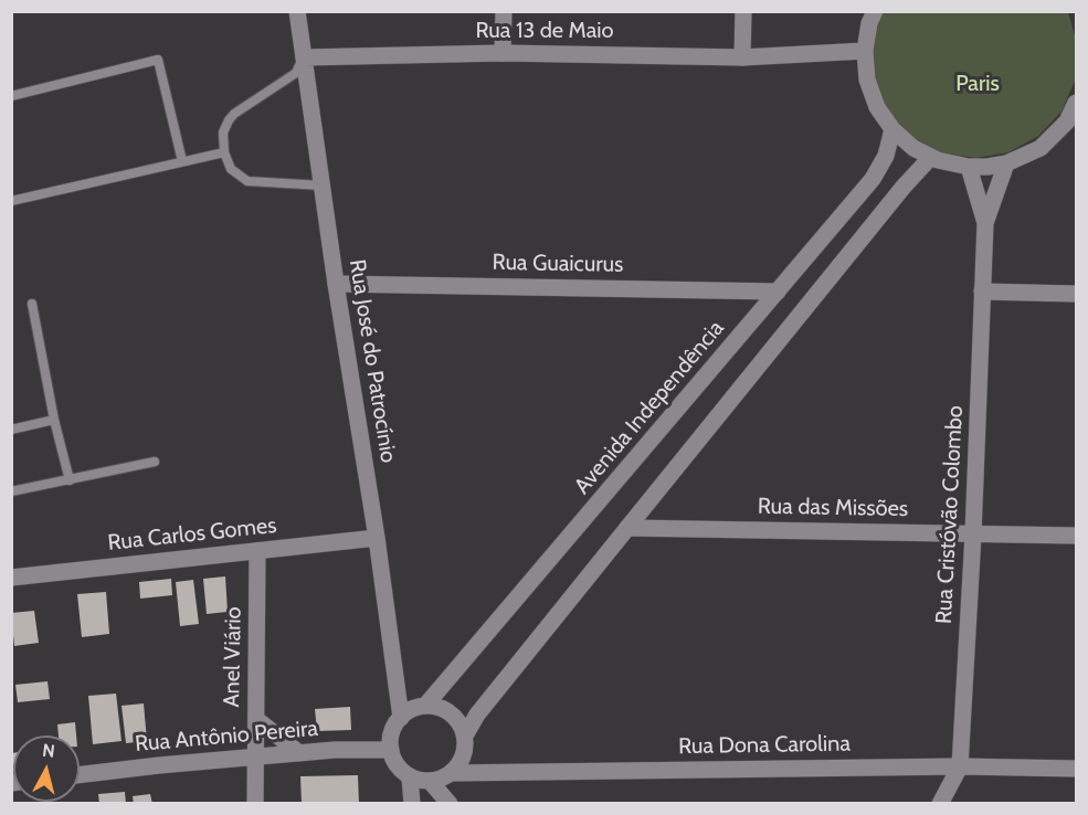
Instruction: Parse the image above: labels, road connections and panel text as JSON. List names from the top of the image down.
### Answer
{
  "streets": {
    "street": [
      "Rua 13 de Maio",
      "Rua Guaicurus",
      "Rua José do Patrocínio",
      "Avenida Independência",
      "Rua das Missões",
      "Rua Cristóvão Colombo",
      "Rua Carlos Gomes",
      "Anel Viário",
      "Rua Antônio Pereira",
      "Rua Dona Carolina"
    ]
  },
  "crossings": [
    ["Rua 13 de Maio", "Rua José do Patrocínio"],
    ["Rua Guaicurus", "Rua José do Patrocínio"],
    ["Rua Guaicurus", "Avenida Independência"],
    ["Rua José do Patrocínio", "Avenida Independência"],
    ["Rua José do Patrocínio", "Rua Carlos Gomes"],
    ["Rua José do Patrocínio", "Rua Antônio Pereira"],
    ["Rua José do Patrocínio", "Rua Dona Carolina"],
    ["Avenida Independência", "Rua Antônio Pereira"],
    ["Avenida Independência", "Rua Dona Carolina"],
    ["Rua das Missões", "Rua Cristóvão Colombo"],
    ["Rua Cristóvão Colombo", "Rua Dona Carolina"],
    ["Rua Carlos Gomes", "Anel Viário"],
    ["Anel Viário", "Rua Antônio Pereira"],
    ["Rua Antônio Pereira", "Rua Dona Carolina"]
  ],
  "parks": ["Paris"],
  "north": "top"
}
